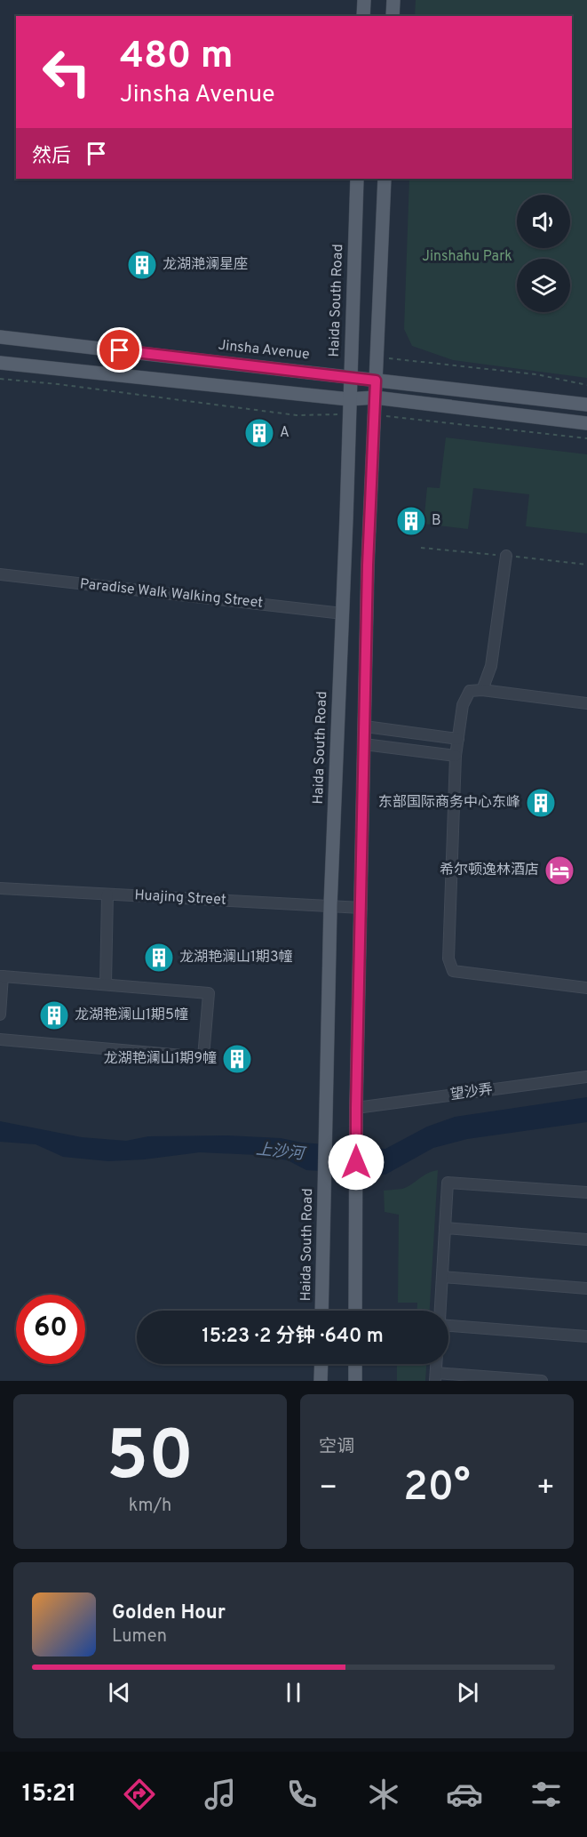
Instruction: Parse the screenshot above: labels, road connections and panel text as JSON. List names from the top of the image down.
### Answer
{
  "streets": {
    "main road": ["Haida South Road", "Jinsha Avenue"],
    "street": ["Paradise Walk Walking Street", "Huajing Street", "望沙弄"]
  },
  "crossings": [
    ["Haida South Road", "Jinsha Avenue"],
    ["Haida South Road", "Paradise Walk Walking Street"],
    ["Haida South Road", "Huajing Street"]
  ],
  "water": ["上沙河"],
  "parks": ["Jinshahu Park"],
  "places": {
    "building": [
      "龙湖滟澜星座",
      "A",
      "B",
      "东部国际商务中心东峰",
      "龙湖艳澜山1期3幢",
      "龙湖艳澜山1期5幢",
      "龙湖艳澜山1期9幢"
    ],
    "hotel": ["希尔顿逸林酒店"]
  },
  "page": {
    "turn": ["480 m", "Jinsha Avenue"],
    "then": "然后",
    "limit": "60",
    "trip": "15:23 · 2 分钟 · 640 m",
    "tile": [
      ["50", "km/h"],
      "空调"
    ],
    "heat": ["−", "20°", "+"],
    "song": ["Golden Hour", "Lumen"],
    "tabs": "15:21"
  }
}
